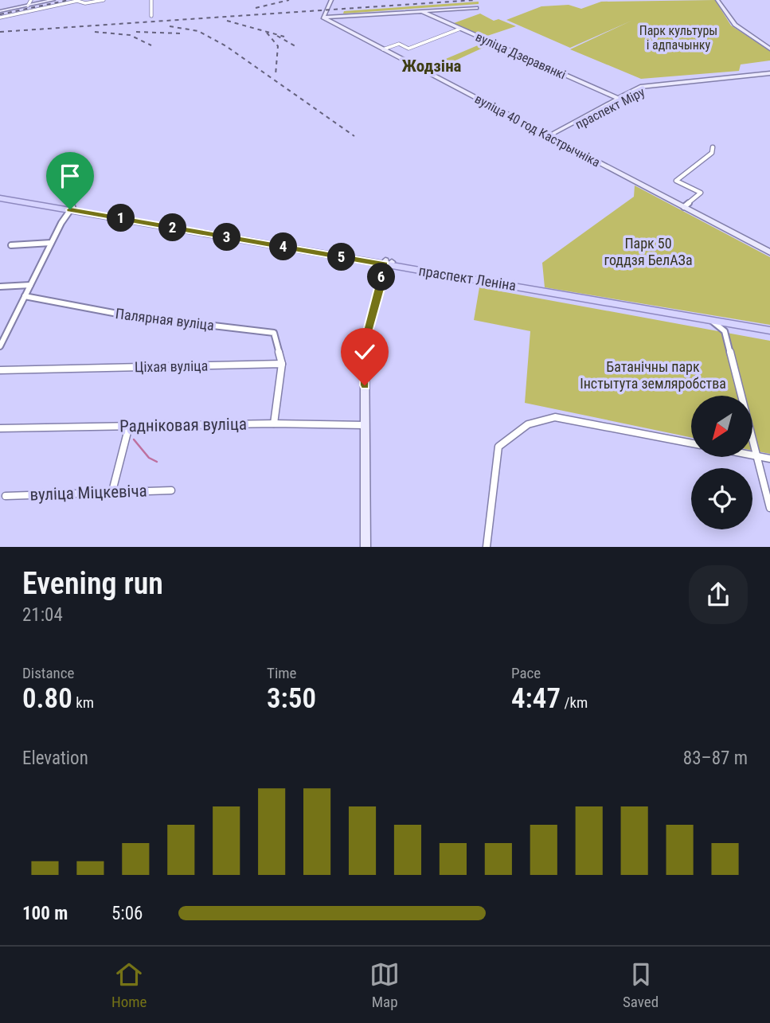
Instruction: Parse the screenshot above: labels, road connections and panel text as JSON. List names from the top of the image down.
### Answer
{
  "streets": {
    "main road": [
      "вуліца Дзеравянкі",
      "праспект Міру",
      "вуліца 40 год Кастрычніка",
      "праспект Леніна"
    ],
    "street": [
      "Палярная вуліца",
      "Ціхая вуліца",
      "Радніковая вуліца",
      "вуліца Міцкевіча"
    ]
  },
  "crossings": [
    ["вуліца Дзеравянкі", "праспект Міру"],
    ["праспект Міру", "вуліца 40 год Кастрычніка"],
    ["Палярная вуліца", "Ціхая вуліца"]
  ],
  "districts": ["Жодзіна"],
  "parks": ["Парк культуры і адпачынку", "Парк 50 годдзя БелАЗа", "Батанічны парк Інстытута земляробства"],
  "north": "bottom left",
  "page": {
    "pins": [
      "1",
      "2",
      "3",
      "4",
      "5",
      "6"
    ],
    "heading": ["Evening run", "21:04"],
    "stats": [
      ["Distance", "0.80 km"],
      ["Time", "3:50"],
      ["Pace", "4:47 /km"]
    ],
    "chart": ["Elevation", "83–87 m"],
    "list": [
      {
        "name": "100 m",
        "note": "5:06"
      }
    ],
    "tabs": ["Home", "Map", "Saved"]
  }
}
